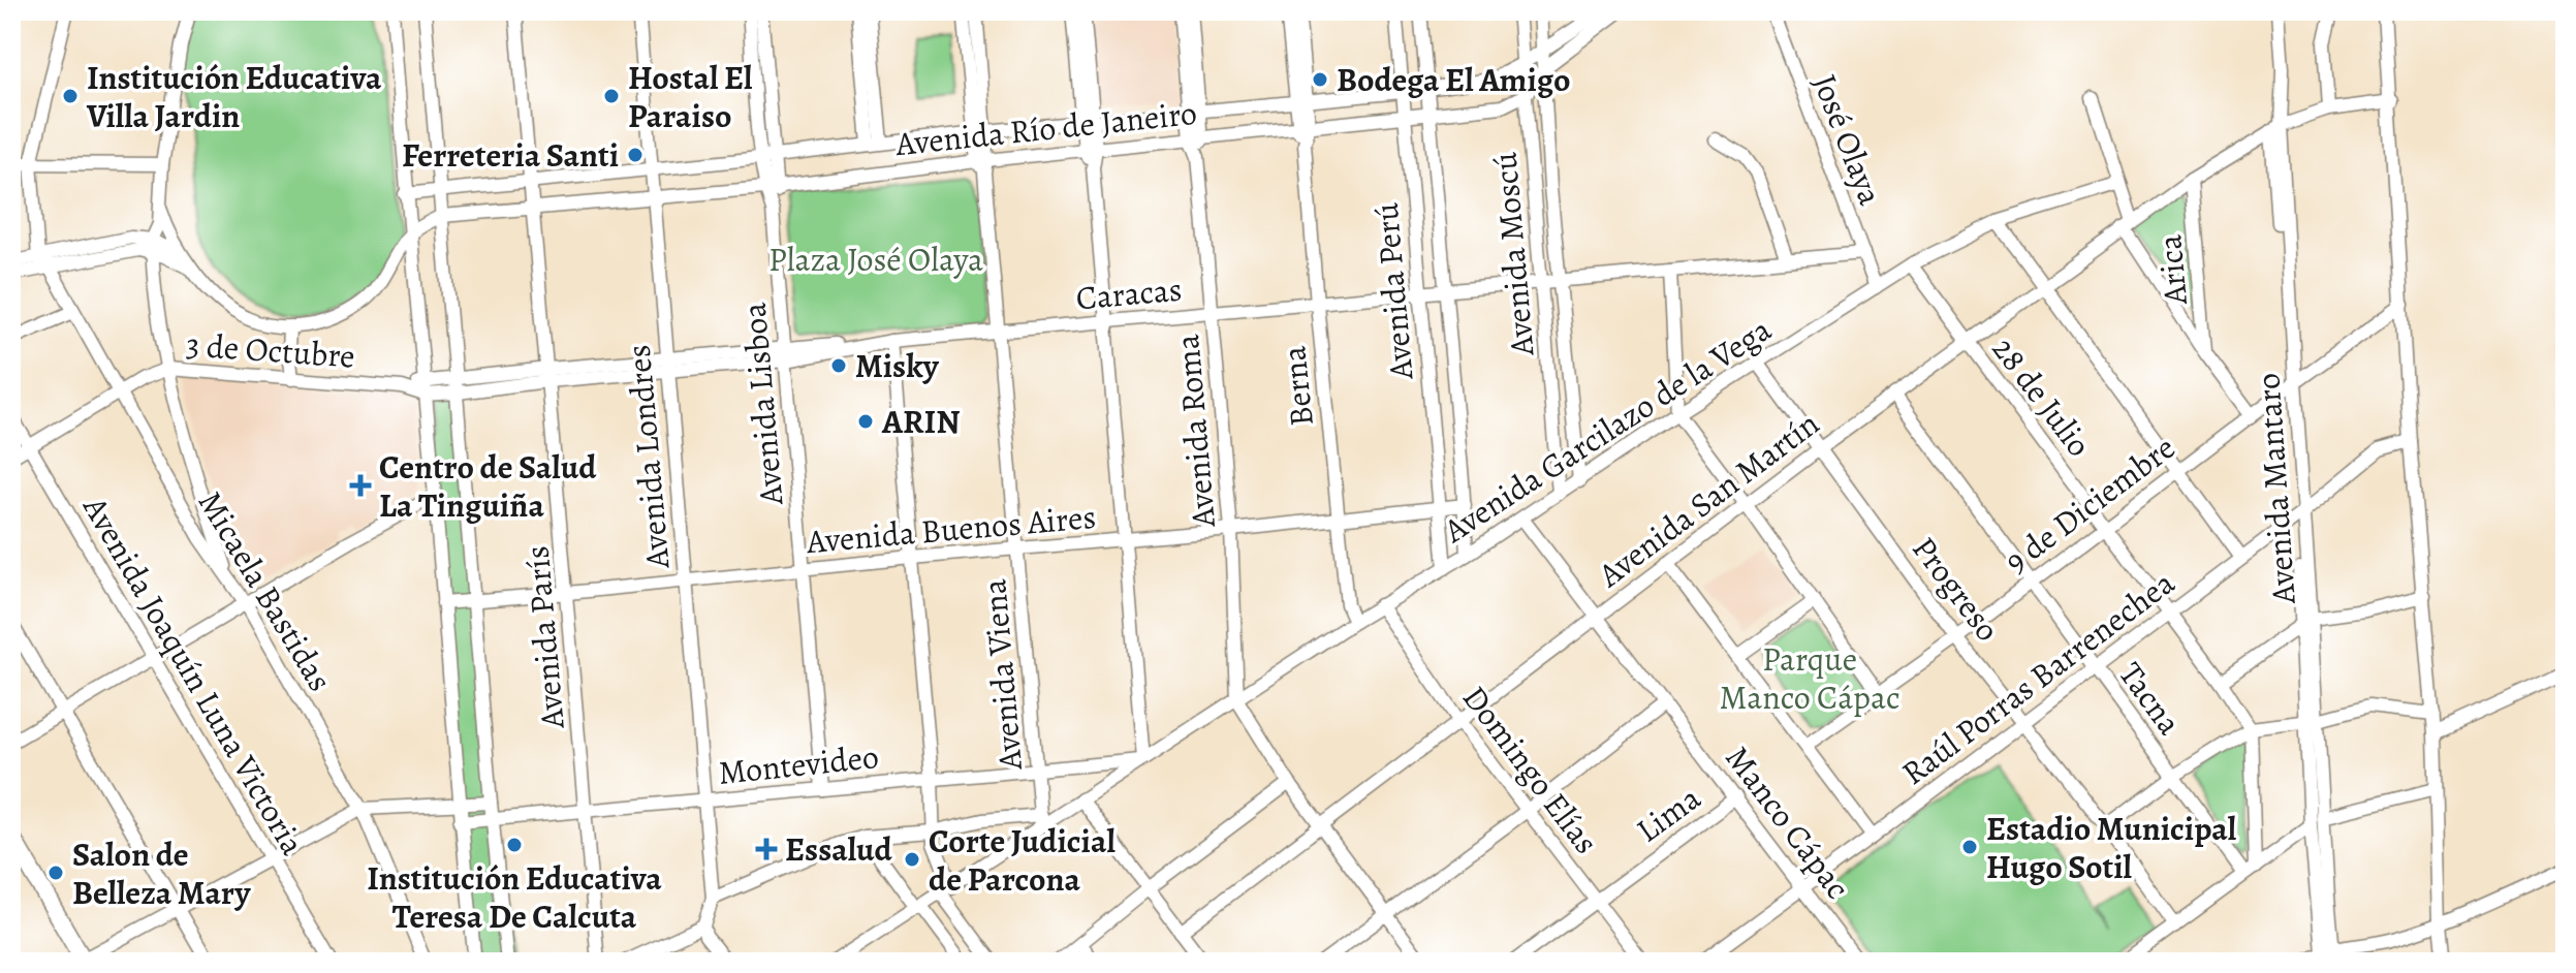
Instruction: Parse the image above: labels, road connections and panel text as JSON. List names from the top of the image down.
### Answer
{
  "streets": {
    "street": [
      "Avenida Río de Janeiro",
      "José Olaya",
      "Avenida Moscú",
      "Arica",
      "Avenida Perú",
      "Caracas",
      "3 de Octubre",
      "Berna",
      "28 de Julio",
      "Avenida Lisboa",
      "Avenida Garcilazo de la Vega",
      "Avenida Roma",
      "Avenida Londres",
      "Avenida San Martín",
      "9 de Diciembre",
      "Avenida Buenos Aires",
      "Progreso",
      "Micaela Bastidas",
      "Avenida París",
      "Avenida Viena",
      "Avenida Joaquín Luna Victoria",
      "Raúl Porras Barrenechea",
      "Tacna",
      "Montevideo",
      "Domingo Elías",
      "Lima",
      "Manco Cápac"
    ]
  },
  "crossings": [
    ["Avenida Río de Janeiro", "Avenida Moscú"],
    ["Avenida Río de Janeiro", "Avenida Perú"],
    ["Avenida Río de Janeiro", "Berna"],
    ["Avenida Río de Janeiro", "Avenida Lisboa"],
    ["Avenida Río de Janeiro", "Avenida Roma"],
    ["Avenida Río de Janeiro", "Avenida Londres"],
    ["Avenida Río de Janeiro", "Avenida París"],
    ["Avenida Río de Janeiro", "Avenida Viena"],
    ["José Olaya", "Caracas"],
    ["José Olaya", "Avenida Garcilazo de la Vega"],
    ["Avenida Moscú", "Caracas"],
    ["Avenida Moscú", "Avenida Garcilazo de la Vega"],
    ["Arica", "Avenida San Martín"],
    ["Avenida Perú", "Caracas"],
    ["Avenida Perú", "Avenida Garcilazo de la Vega"],
    ["Avenida Perú", "Avenida Buenos Aires"],
    ["Caracas", "3 de Octubre"],
    ["Caracas", "Berna"],
    ["Caracas", "Avenida Lisboa"],
    ["Caracas", "Avenida Roma"],
    ["Caracas", "Avenida Londres"],
    ["Caracas", "Avenida París"],
    ["Caracas", "Avenida Viena"],
    ["3 de Octubre", "Micaela Bastidas"],
    ["3 de Octubre", "Avenida Joaquín Luna Victoria"],
    ["Berna", "Avenida Garcilazo de la Vega"],
    ["Berna", "Avenida Buenos Aires"],
    ["28 de Julio", "Avenida Garcilazo de la Vega"],
    ["28 de Julio", "Avenida San Martín"],
    ["28 de Julio", "9 de Diciembre"],
    ["28 de Julio", "Raúl Porras Barrenechea"],
    ["Avenida Lisboa", "Avenida Buenos Aires"],
    ["Avenida Lisboa", "Montevideo"],
    ["Avenida Garcilazo de la Vega", "Avenida Roma"],
    ["Avenida Garcilazo de la Vega", "Progreso"],
    ["Avenida Garcilazo de la Vega", "Avenida Viena"],
    ["Avenida Garcilazo de la Vega", "Montevideo"],
    ["Avenida Garcilazo de la Vega", "Domingo Elías"],
    ["Avenida Garcilazo de la Vega", "Manco Cápac"],
    ["Avenida Roma", "Avenida Buenos Aires"],
    ["Avenida Londres", "Avenida Buenos Aires"],
    ["Avenida Londres", "Montevideo"],
    ["Avenida San Martín", "Progreso"],
    ["Avenida San Martín", "Tacna"],
    ["Avenida San Martín", "Domingo Elías"],
    ["Avenida San Martín", "Manco Cápac"],
    ["9 de Diciembre", "Progreso"],
    ["9 de Diciembre", "Tacna"],
    ["Avenida Buenos Aires", "Avenida París"],
    ["Avenida Buenos Aires", "Avenida Viena"],
    ["Progreso", "Raúl Porras Barrenechea"],
    ["Avenida París", "Montevideo"],
    ["Avenida Viena", "Montevideo"],
    ["Raúl Porras Barrenechea", "Tacna"],
    ["Raúl Porras Barrenechea", "Manco Cápac"],
    ["Domingo Elías", "Lima"],
    ["Lima", "Manco Cápac"]
  ],
  "parks": ["Plaza José Olaya", "Parque Manco Cápac"],
  "places": {
    "other": [
      "Bodega El Amigo",
      "Institución Educativa Villa Jardin",
      "Hostal El Paraiso",
      "Ferreteria Santi",
      "Misky",
      "ARIN",
      "Institución Educativa Teresa De Calcuta",
      "Estadio Municipal Hugo Sotil",
      "Corte Judicial de Parcona",
      "Salon de Belleza Mary"
    ],
    "health": ["Centro de Salud La Tinguiña", "Essalud"]
  }
}
